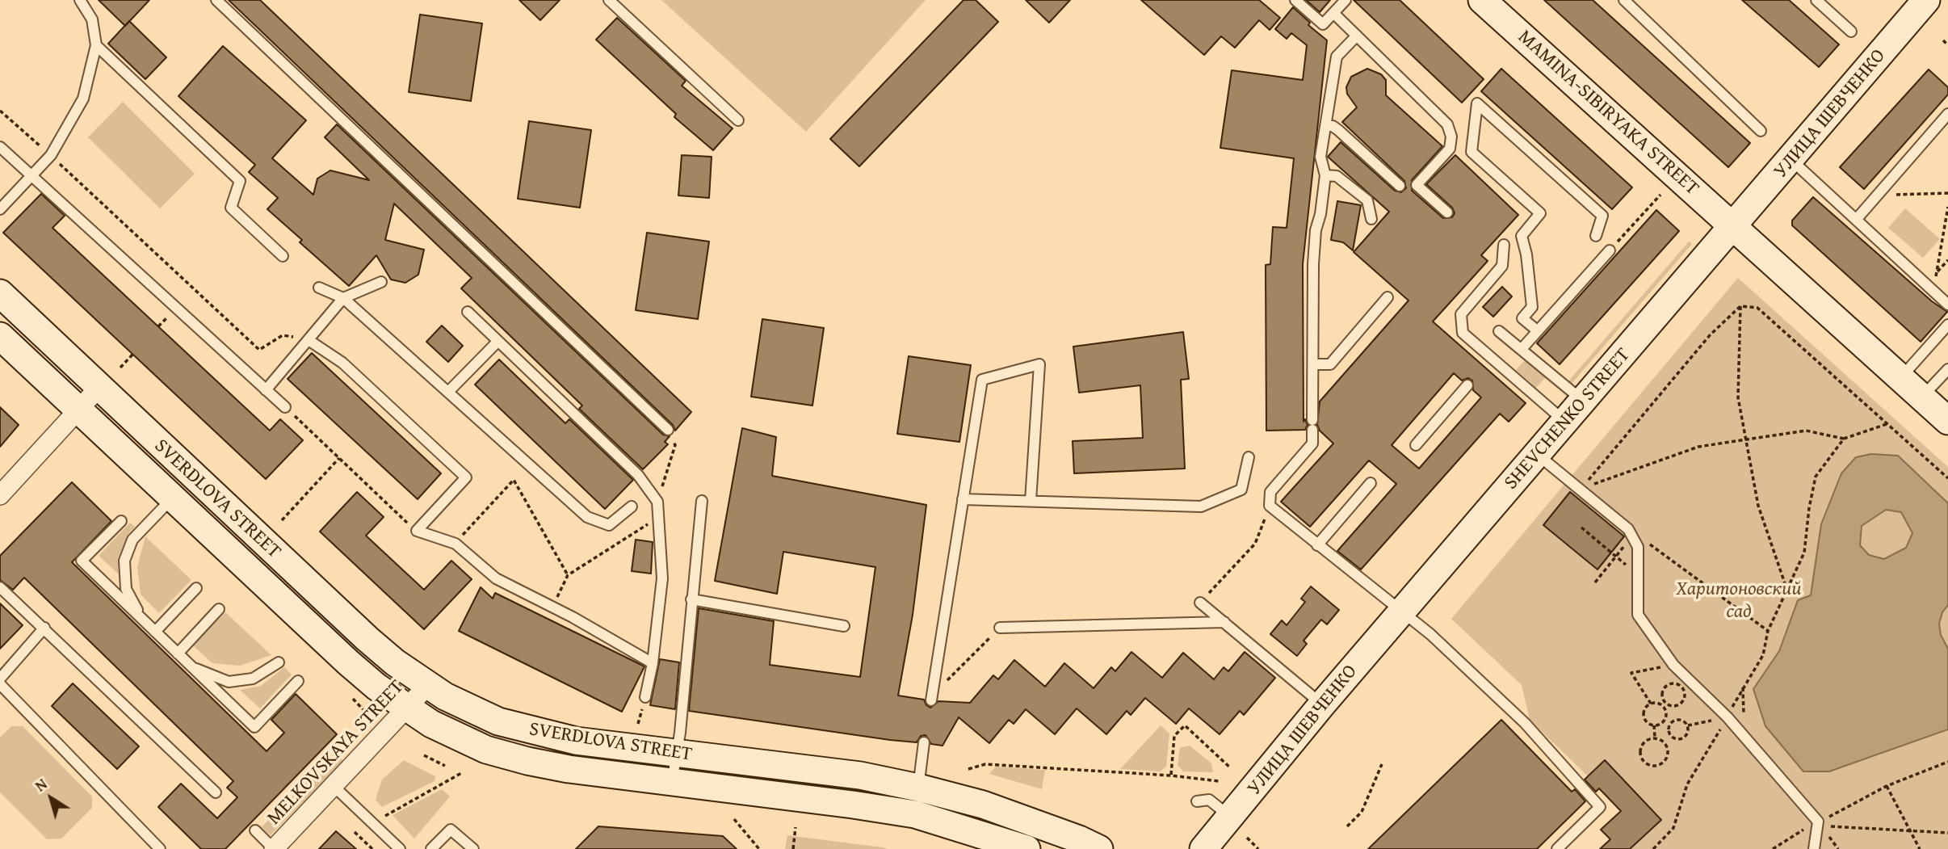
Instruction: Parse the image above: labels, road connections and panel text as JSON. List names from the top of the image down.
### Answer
{
  "streets": {
    "main road": [
      "MAMINA-SIBIRYAKA STREET",
      "УЛИЦА ШЕВЧЕНКО",
      "SHEVCHENKO STREET",
      "SVERDLOVA STREET"
    ],
    "street": ["MELKOVSKAYA STREET"]
  },
  "crossings": [
    ["MAMINA-SIBIRYAKA STREET", "УЛИЦА ШЕВЧЕНКО"],
    ["MAMINA-SIBIRYAKA STREET", "SHEVCHENKO STREET"],
    ["УЛИЦА ШЕВЧЕНКО", "SHEVCHENKO STREET"],
    ["SVERDLOVA STREET", "MELKOVSKAYA STREET"]
  ],
  "parks": ["Харитоновский сад"],
  "north": "top left"
}
